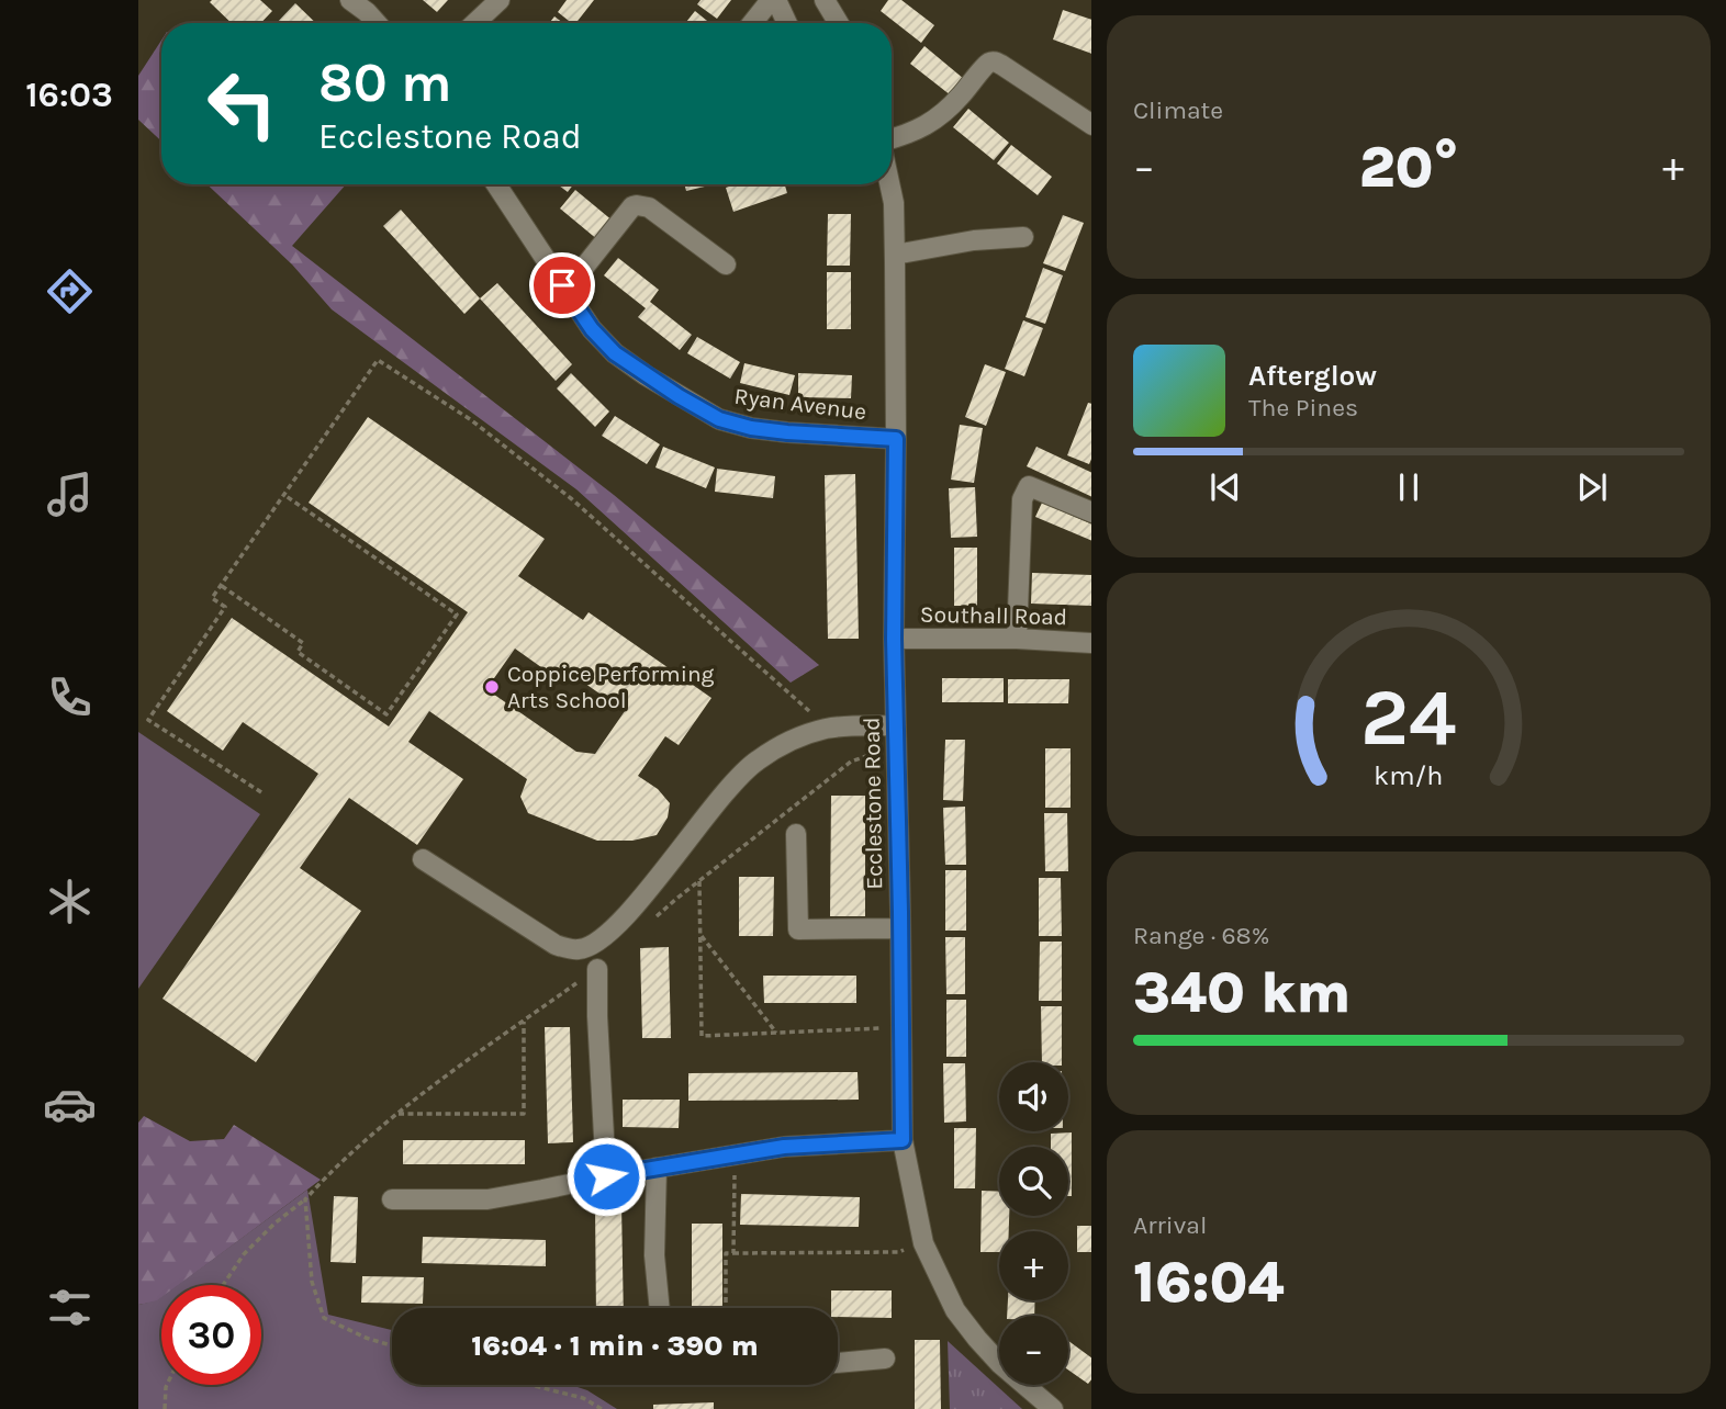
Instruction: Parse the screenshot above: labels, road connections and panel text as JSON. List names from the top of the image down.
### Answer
{
  "streets": {
    "street": ["Ryan Avenue", "Southall Road", "Ecclestone Road"]
  },
  "crossings": [
    ["Ryan Avenue", "Ecclestone Road"],
    ["Southall Road", "Ecclestone Road"]
  ],
  "places": ["Coppice Performing Arts School"],
  "page": {
    "tabs": "16:03",
    "tile": [
      "Climate",
      ["Range · 68%", "340 km"],
      ["Arrival", "16:04"]
    ],
    "turn": ["80 m", "Ecclestone Road"],
    "heat": ["−", "20°", "+"],
    "song": ["Afterglow", "The Pines"],
    "map_buttons": ["+", "−"],
    "limit": "30",
    "trip": "16:04 · 1 min · 390 m",
    "gauge": ["24", "km/h"]
  }
}
